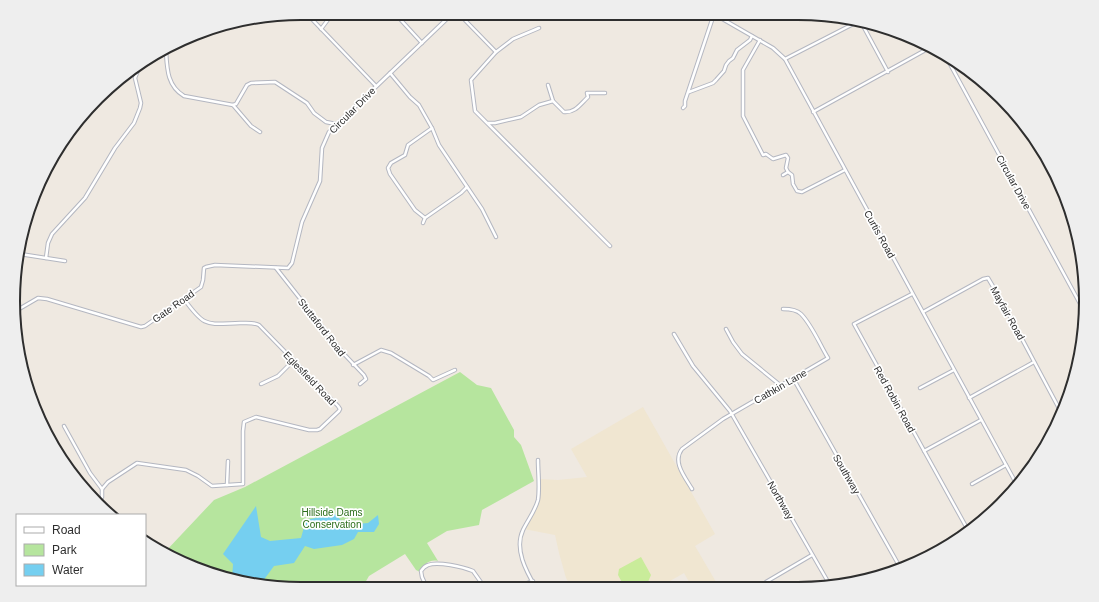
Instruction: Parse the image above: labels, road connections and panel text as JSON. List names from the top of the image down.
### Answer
{
  "streets": {
    "street": [
      "Circular Drive",
      "Curtis Road",
      "Gate Road",
      "Mayfair Road",
      "Stuttaford Road",
      "Eglesfield Road",
      "Cathkin Lane",
      "Red Robin Road",
      "Southway",
      "Northway"
    ]
  },
  "crossings": [
    ["Circular Drive", "Gate Road"],
    ["Circular Drive", "Stuttaford Road"],
    ["Curtis Road", "Mayfair Road"],
    ["Curtis Road", "Red Robin Road"],
    ["Gate Road", "Stuttaford Road"],
    ["Gate Road", "Eglesfield Road"],
    ["Cathkin Lane", "Southway"],
    ["Cathkin Lane", "Northway"]
  ],
  "parks": ["Hillside Dams Conservation"],
  "legend": ["Road", "Park", "Water"]
}
